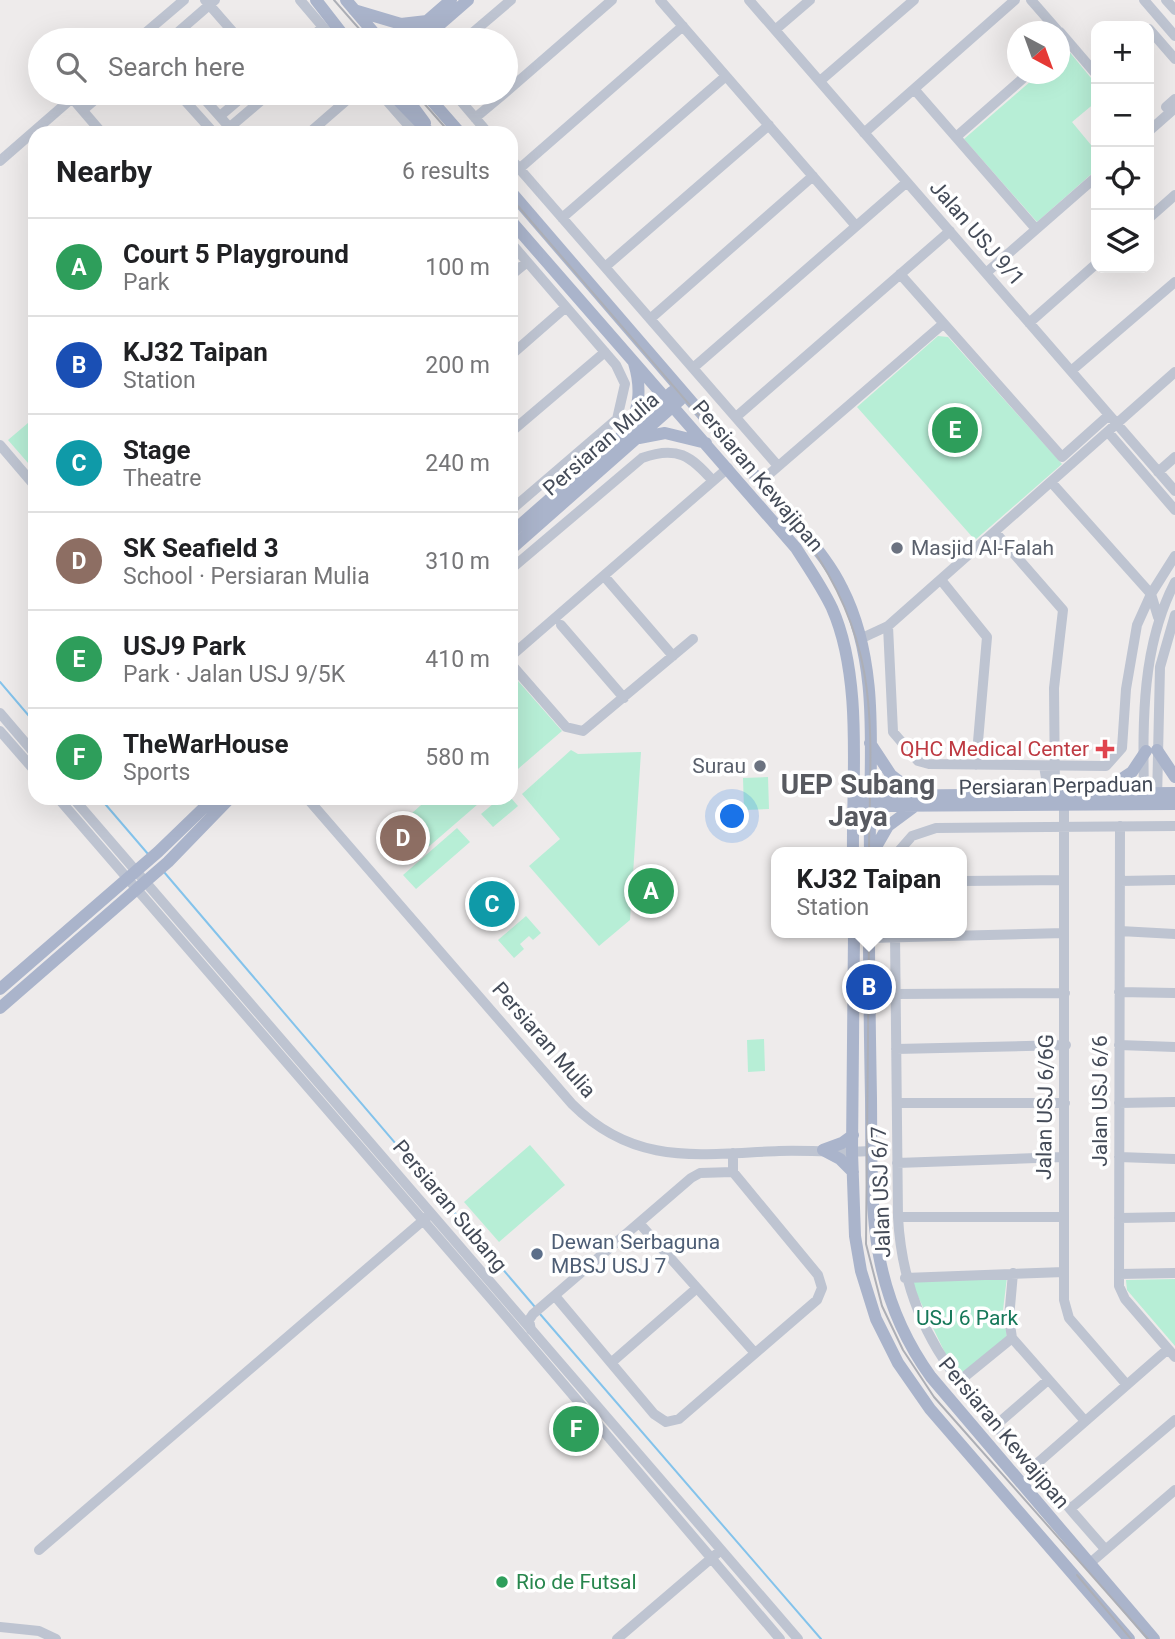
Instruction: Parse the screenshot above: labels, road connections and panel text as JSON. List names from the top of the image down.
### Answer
{
  "streets": {
    "main road": ["Persiaran Mulia", "Persiaran Kewajipan", "Persiaran Perpaduan"],
    "street": [
      "Jalan USJ 9/1",
      "Jalan USJ 6/6",
      "Jalan USJ 6/6G",
      "Jalan USJ 6/7",
      "Persiaran Subang"
    ]
  },
  "crossings": [
    ["Persiaran Mulia", "Persiaran Kewajipan"],
    ["Persiaran Kewajipan", "Persiaran Perpaduan"],
    ["Persiaran Perpaduan", "Jalan USJ 6/6G"]
  ],
  "districts": ["UEP Subang Jaya"],
  "parks": ["USJ 6 Park"],
  "places": {
    "other": [
      "Masjid Al-Falah",
      "Surau",
      "Dewan Serbaguna MBSJ USJ 7",
      "Rio de Futsal"
    ],
    "health": ["QHC Medical Center"]
  },
  "north": "bottom right",
  "page": {
    "map_buttons": ["+", "−"],
    "search": "Search here",
    "heading": ["Nearby", "6 results"],
    "list": [
      {
        "mark": "A",
        "name": "Court 5 Playground",
        "note": "Park",
        "value": "100 m"
      },
      {
        "mark": "B",
        "name": "KJ32 Taipan",
        "note": "Station",
        "value": "200 m"
      },
      {
        "mark": "C",
        "name": "Stage",
        "note": "Theatre",
        "value": "240 m"
      },
      {
        "mark": "D",
        "name": "SK Seafield 3",
        "note": "School · Persiaran Mulia",
        "value": "310 m"
      },
      {
        "mark": "E",
        "name": "USJ9 Park",
        "note": "Park · Jalan USJ 9/5K",
        "value": "410 m"
      },
      {
        "mark": "F",
        "name": "TheWarHouse",
        "note": "Sports",
        "value": "580 m"
      }
    ],
    "pins": [
      "E",
      "D",
      "A",
      "C",
      "B",
      "F"
    ],
    "popup": ["KJ32 Taipan", "Station"]
  }
}
